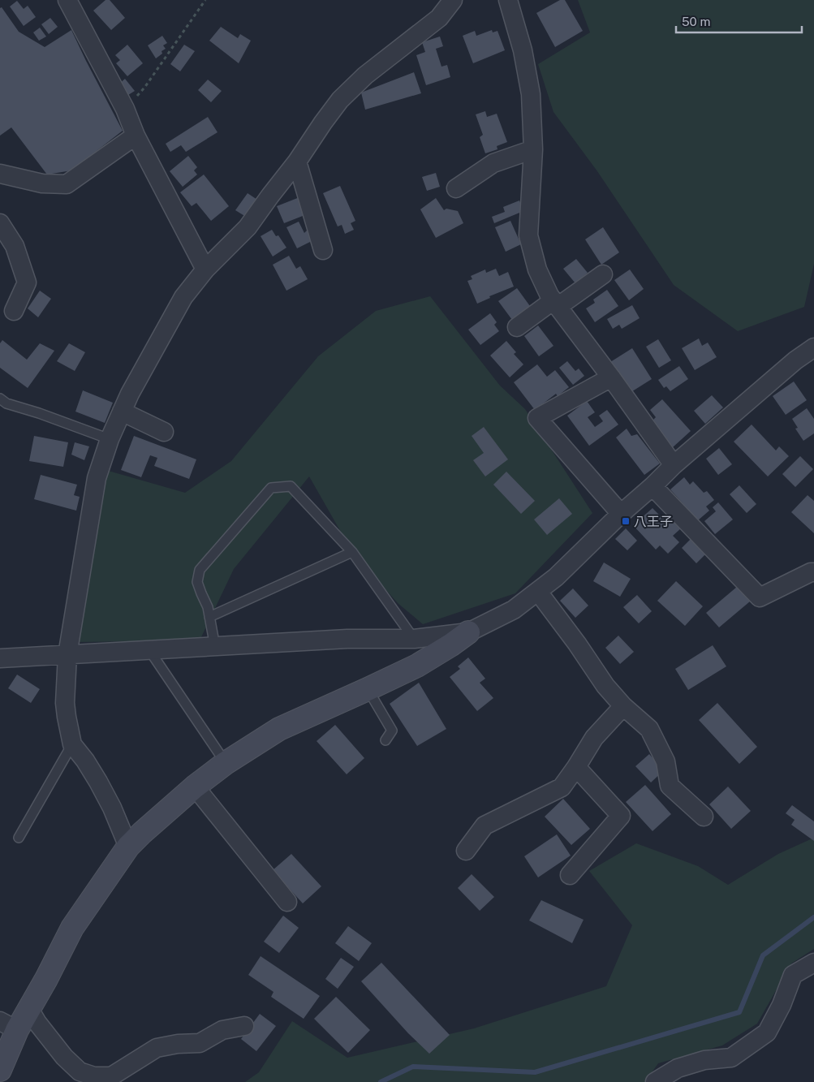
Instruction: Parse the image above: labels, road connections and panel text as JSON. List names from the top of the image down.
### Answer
{
  "places": {
    "transit": ["八王子"]
  },
  "scale_bar": "50 m"
}
